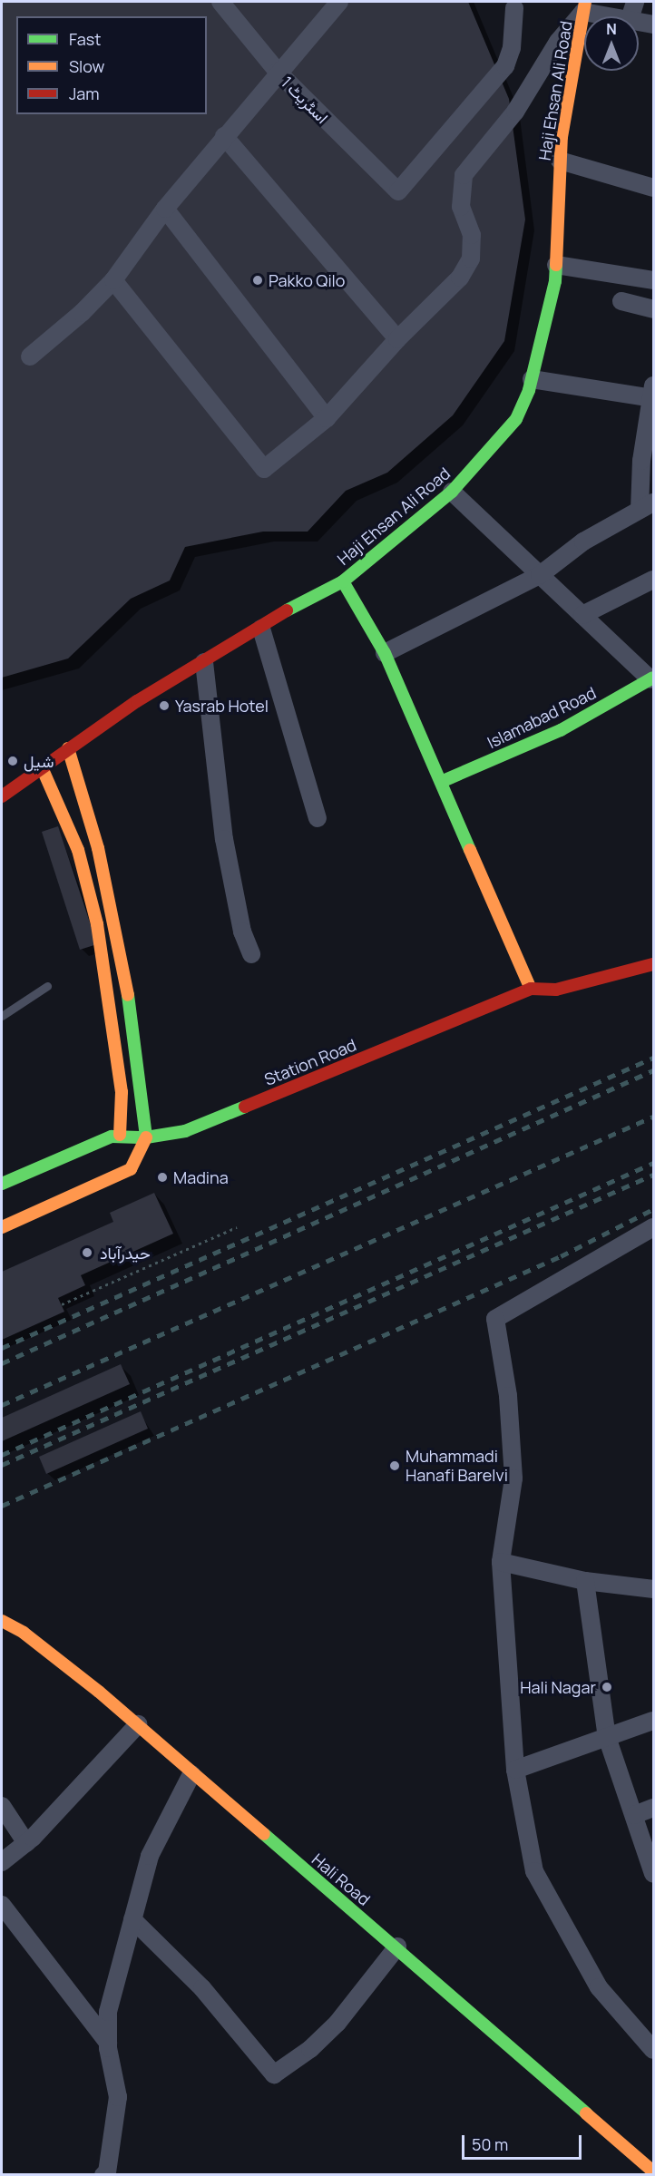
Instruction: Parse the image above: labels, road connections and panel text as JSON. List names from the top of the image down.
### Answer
{
  "streets": {
    "street": [
      "Haji Ehsan Ali Road",
      "اسٹریٹ 1",
      "Islamabad Road",
      "Station Road",
      "Hali Road"
    ]
  },
  "places": [
    "Pakko Qilo",
    "Yasrab Hotel",
    "شیل",
    "Madina",
    "حیدرآباد",
    "Muhammadi Hanafi Barelvi",
    "Hali Nagar"
  ],
  "legend": ["Fast", "Slow", "Jam"],
  "scale_bar": "50 m",
  "north": "top"
}
